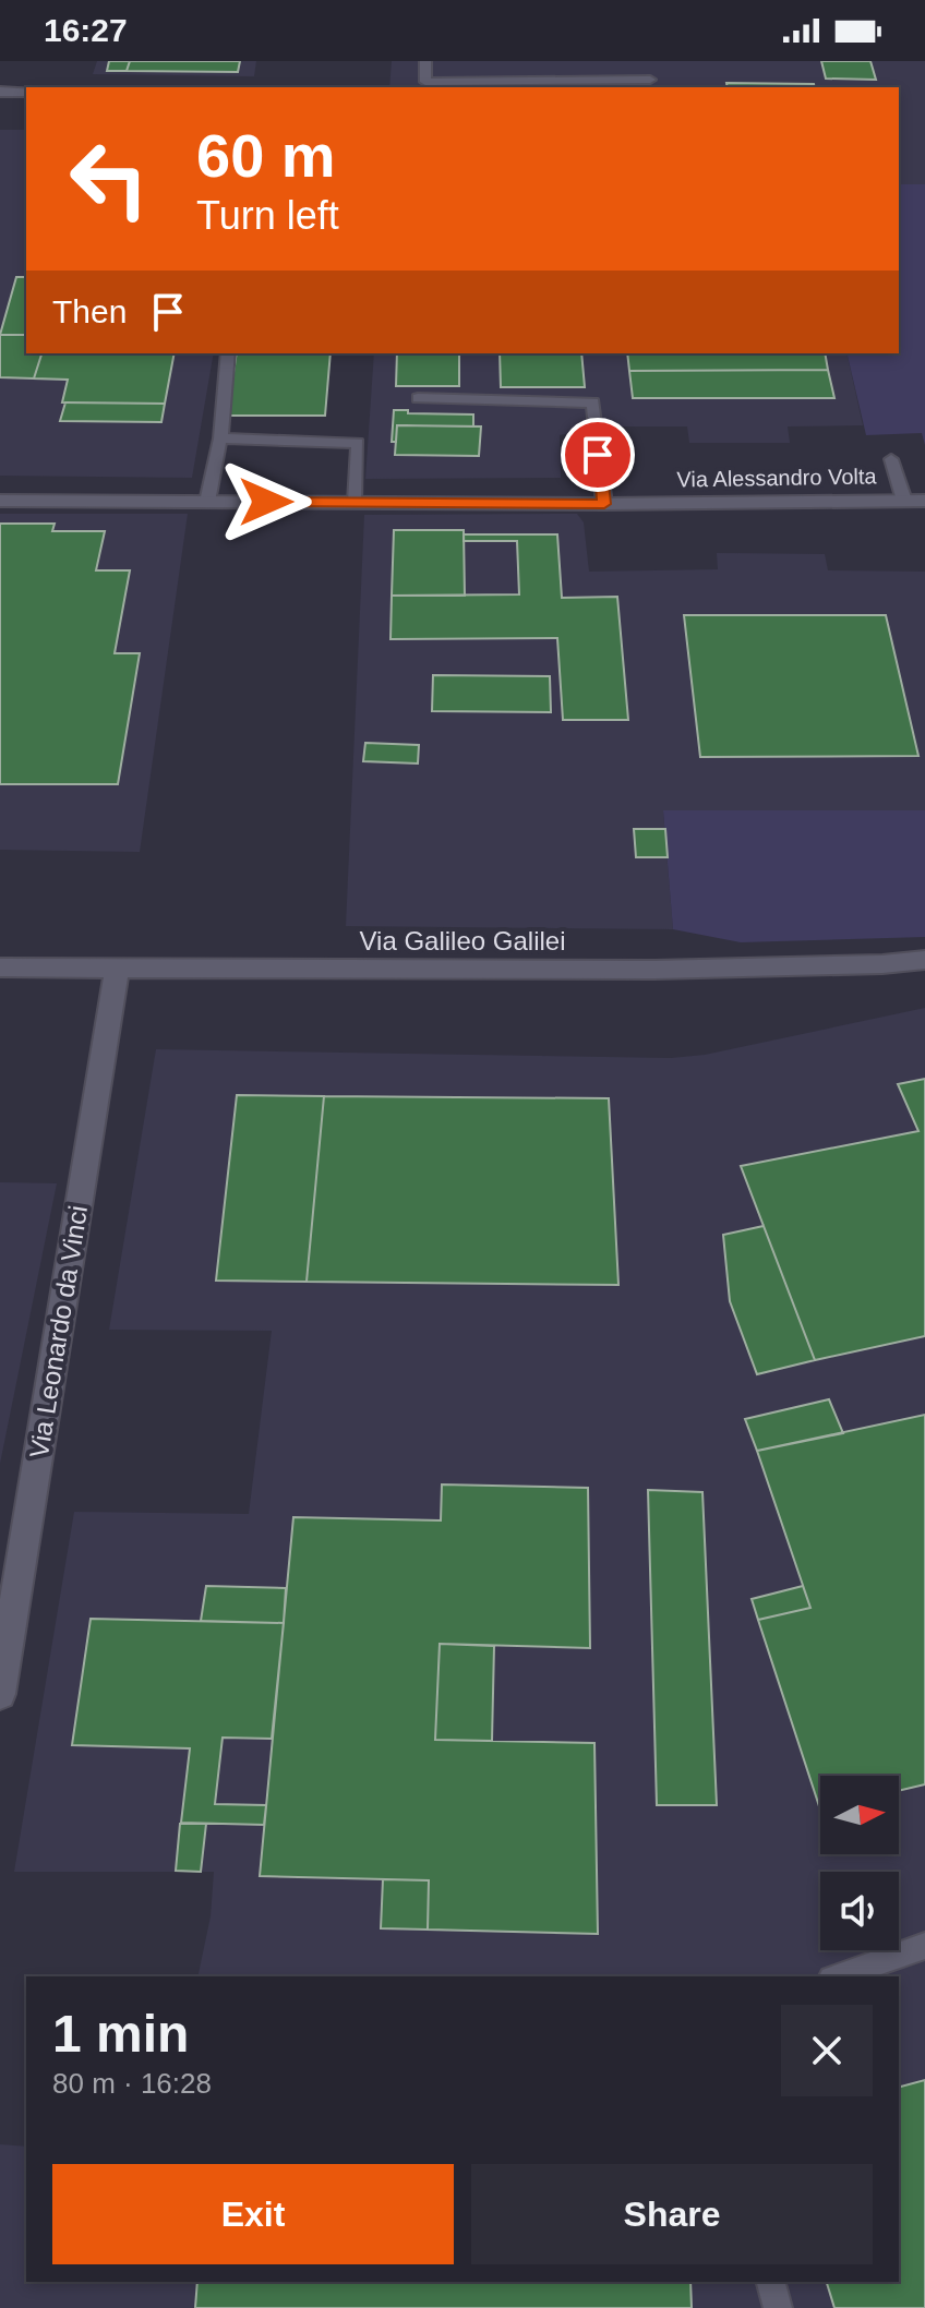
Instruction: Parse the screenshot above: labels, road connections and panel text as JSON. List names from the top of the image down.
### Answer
{
  "streets": {
    "street": ["Via Alessandro Volta", "Via Galileo Galilei", "Via Leonardo da Vinci"]
  },
  "crossings": [
    ["Via Galileo Galilei", "Via Leonardo da Vinci"]
  ],
  "north": "right",
  "page": {
    "status": "16:27",
    "turn": ["60 m", "Turn left"],
    "then": "Then",
    "heading": ["1 min", "80 m · 16:28"],
    "buttons": ["Exit", "Share"]
  }
}
